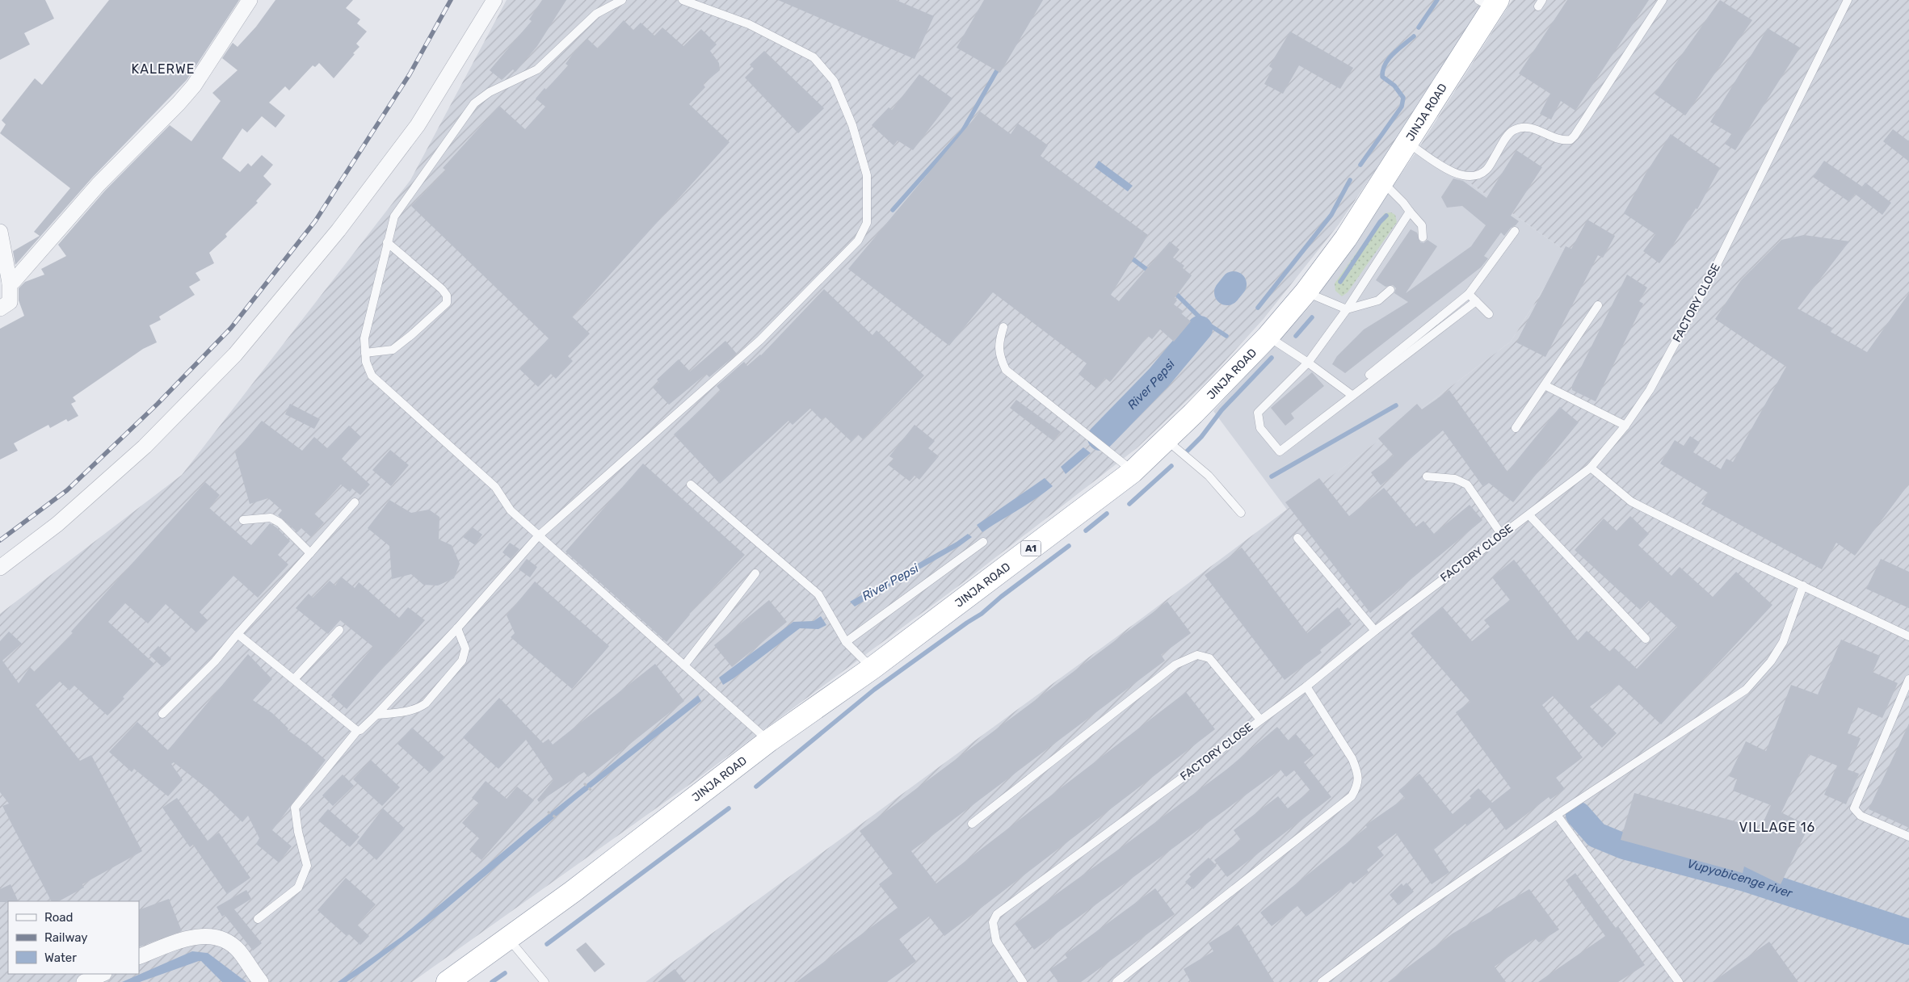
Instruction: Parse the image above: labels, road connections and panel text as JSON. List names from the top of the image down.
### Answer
{
  "streets": {
    "highway": ["JINJA ROAD", "A1"],
    "lane": ["FACTORY CLOSE"]
  },
  "districts": ["KALERWE", "VILLAGE 16"],
  "water": ["River Pepsi", "Vupyobicenge river"],
  "legend": ["Road", "Railway", "Water"]
}
